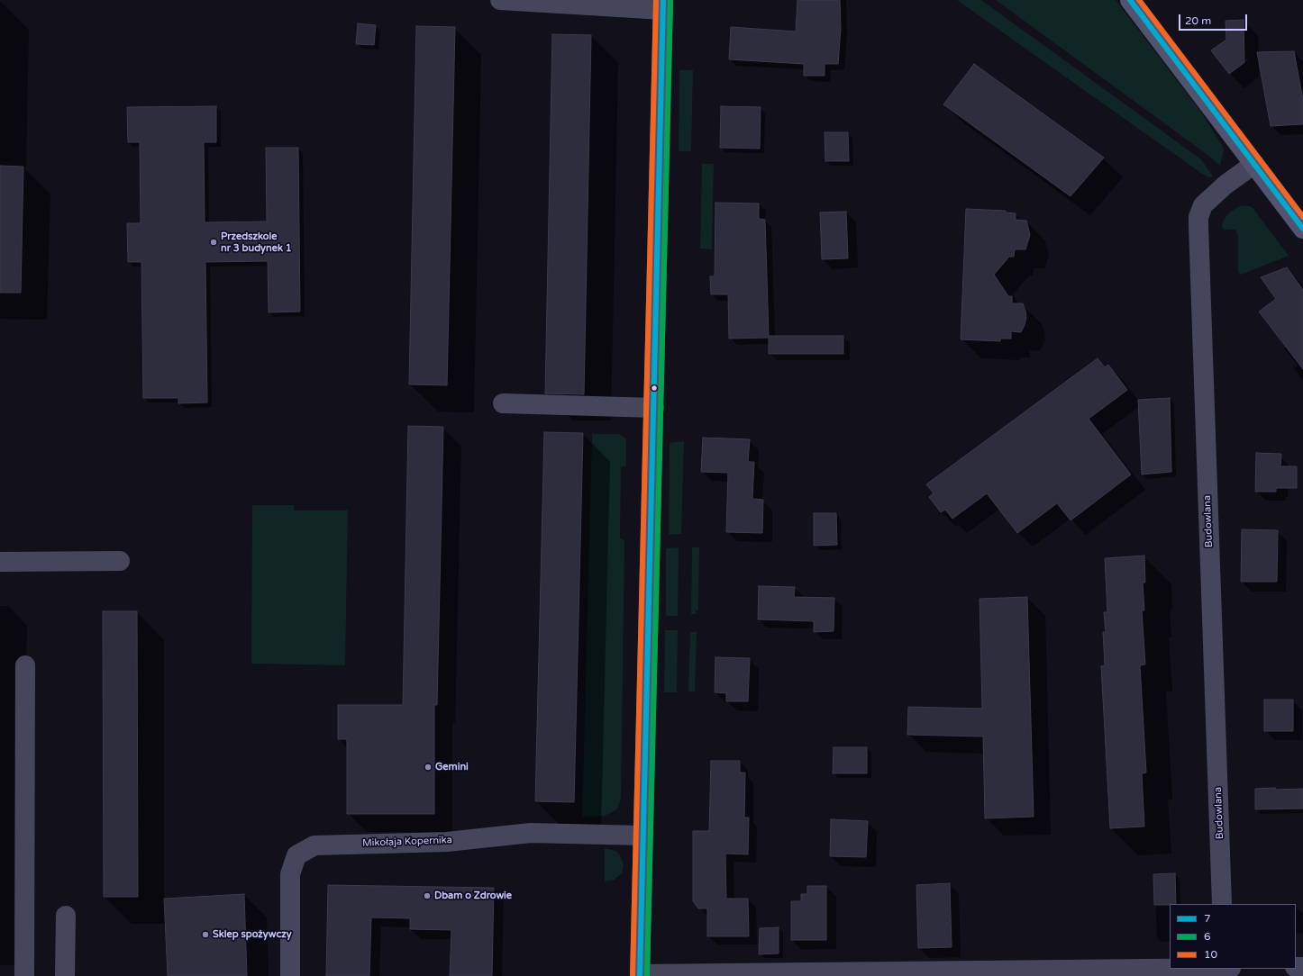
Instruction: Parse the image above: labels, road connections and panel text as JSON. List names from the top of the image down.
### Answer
{
  "streets": {
    "street": ["Budowlana", "Mikołaja Kopernika"]
  },
  "places": [
    "Przedszkole nr 3 budynek 1",
    "Gemini",
    "Dbam o Zdrowie",
    "Sklep spożywczy"
  ],
  "lines": ["transit line 7", "transit line 6", "transit line 10"],
  "legend": ["7", "6", "10"],
  "scale_bar": "20 m"
}
